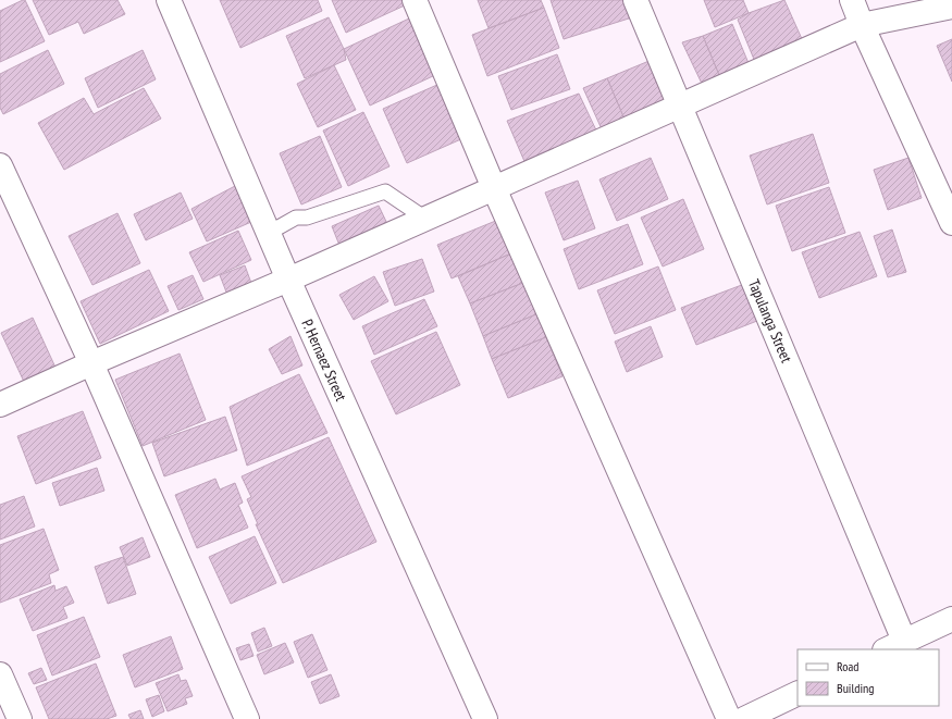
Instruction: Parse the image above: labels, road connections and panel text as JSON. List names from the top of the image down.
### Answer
{
  "streets": {
    "street": ["Tapulanga Street", "P. Hernaez Street"]
  },
  "legend": ["Road", "Building"]
}
